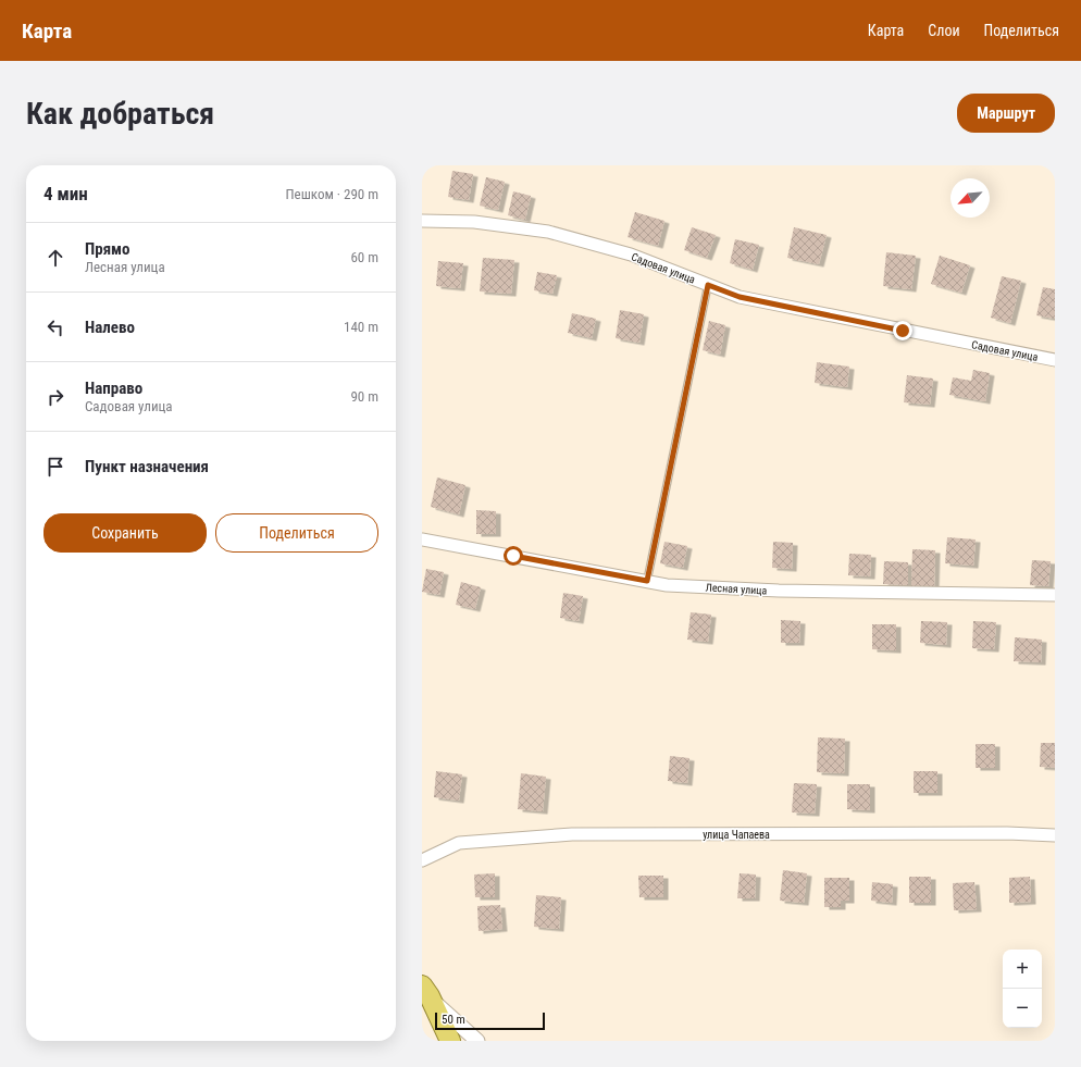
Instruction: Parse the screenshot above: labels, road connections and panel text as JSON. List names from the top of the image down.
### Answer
{
  "streets": {
    "street": ["Садовая улица", "Лесная улица", "улица Чапаева"]
  },
  "scale_bar": "50 m",
  "north": "bottom left",
  "page": {
    "header": "Карта",
    "nav": ["Карта", "Слои", "Поделиться"],
    "buttons": [
      "Маршрут",
      ["Сохранить", "Поделиться"]
    ],
    "title": "Как добраться",
    "heading": ["4 мин", "Пешком · 290 m"],
    "list": [
      ["Прямо", "Лесная улица", "60 m"],
      ["Налево", "140 m"],
      ["Направо", "Садовая улица", "90 m"],
      "Пункт назначения"
    ],
    "map_buttons": ["+", "−"],
    "scale": "50 m"
  }
}
